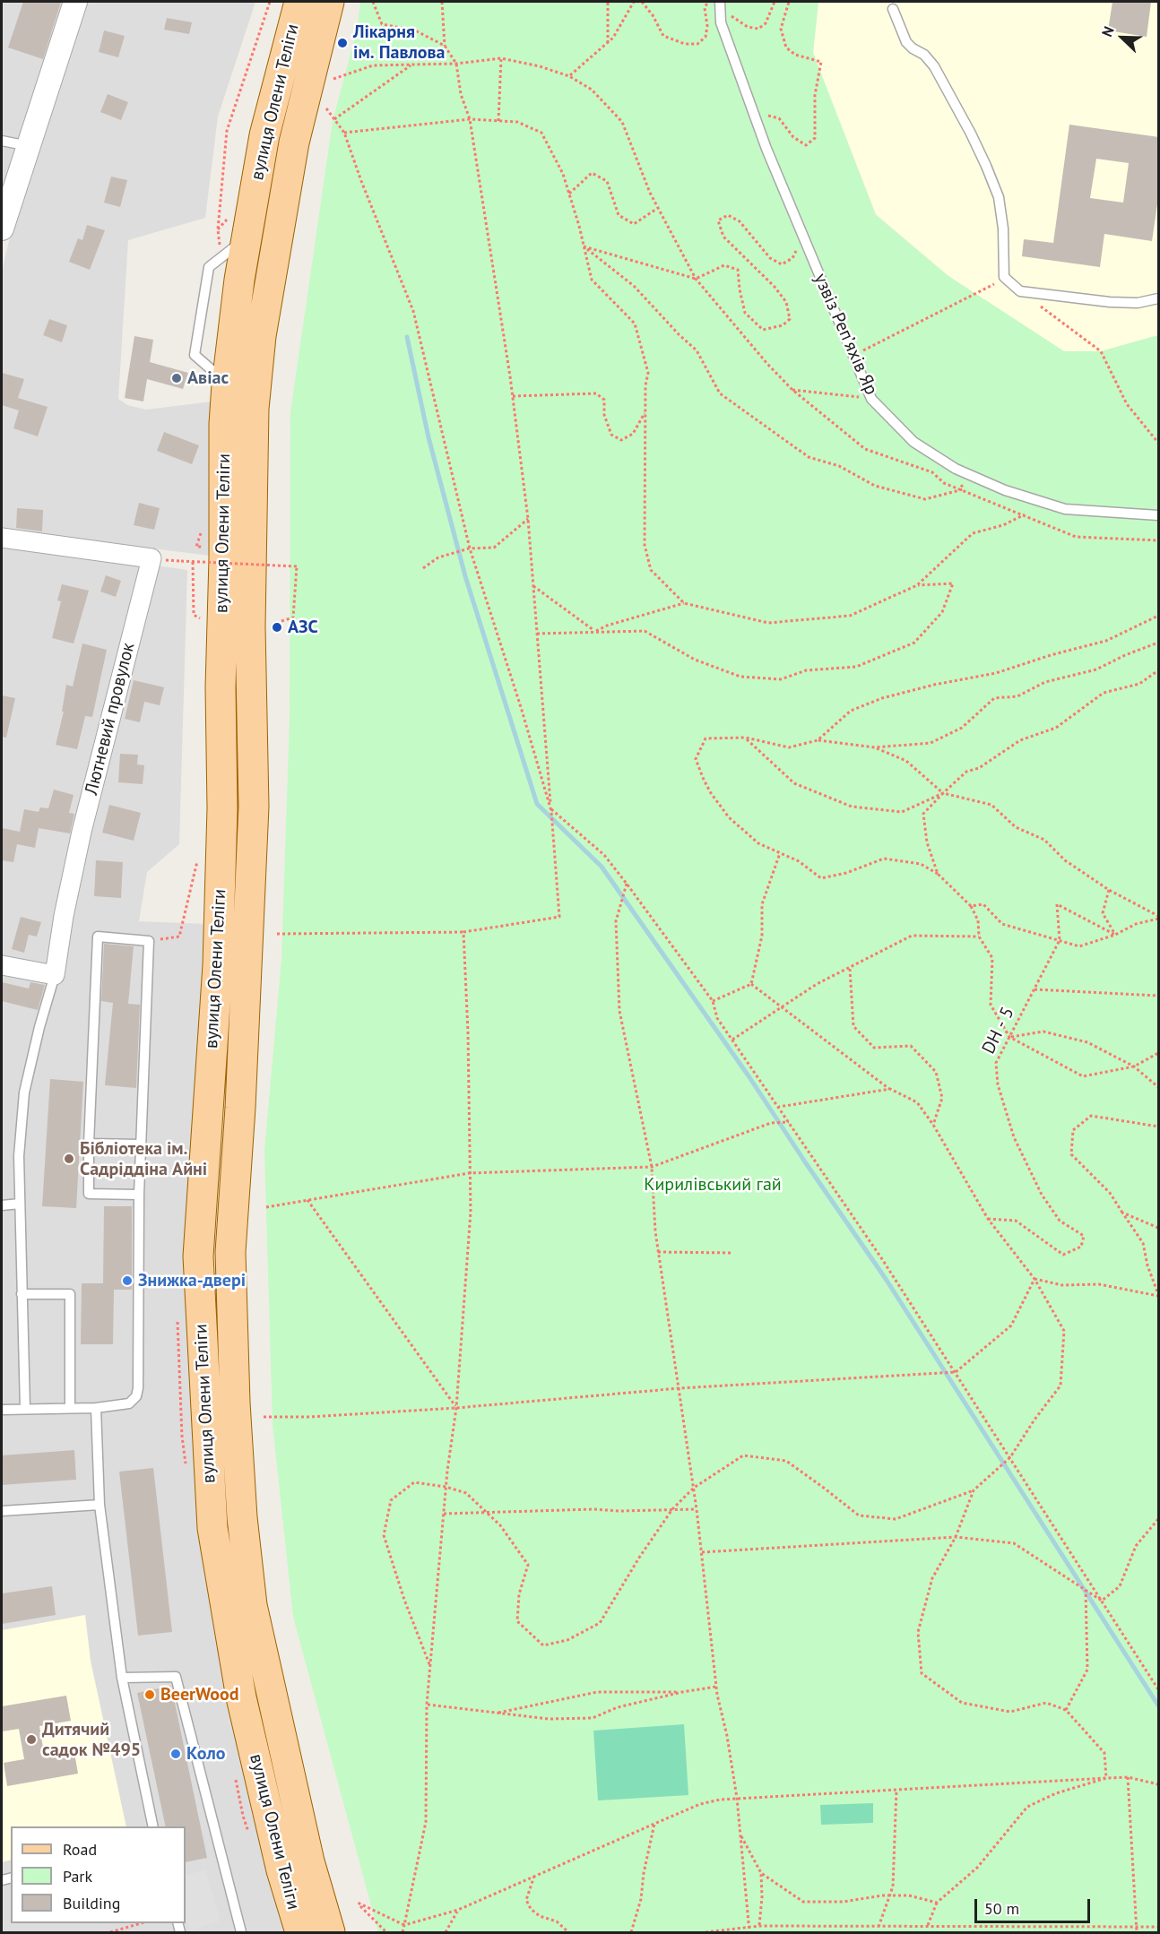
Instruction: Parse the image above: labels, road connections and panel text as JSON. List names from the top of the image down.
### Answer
{
  "streets": {
    "main road": ["вулиця Олени Теліги"],
    "street": ["Лютневий провулок"],
    "lane": ["узвіз Репʼяхів Яр"],
    "path": ["DH - 5"]
  },
  "parks": ["Кирилівський гай"],
  "places": [
    "Лікарня ім. Павлова",
    "Авіас",
    "АЗС",
    "Бібліотека ім. Садріддіна Айні",
    "Знижка-двері",
    "BeerWood",
    "Дитячий садок №495",
    "Коло"
  ],
  "legend": ["Road", "Park", "Building"],
  "scale_bar": "50 m",
  "north": "top left"
}
